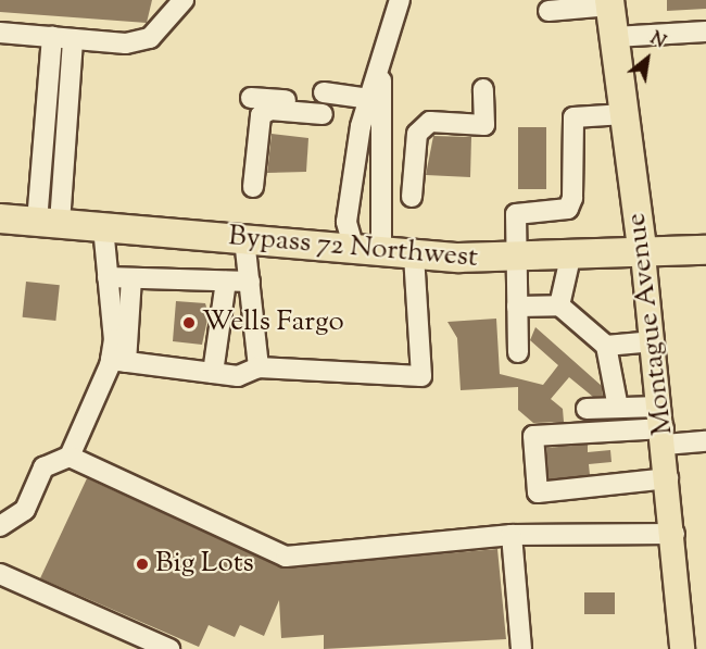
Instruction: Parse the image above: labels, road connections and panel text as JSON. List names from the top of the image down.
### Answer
{
  "streets": {
    "highway": ["Bypass 72 Northwest", "Montague Avenue"]
  },
  "crossings": [
    ["Bypass 72 Northwest", "Montague Avenue"]
  ],
  "places": ["Wells Fargo", "Big Lots"],
  "north": "top right"
}
